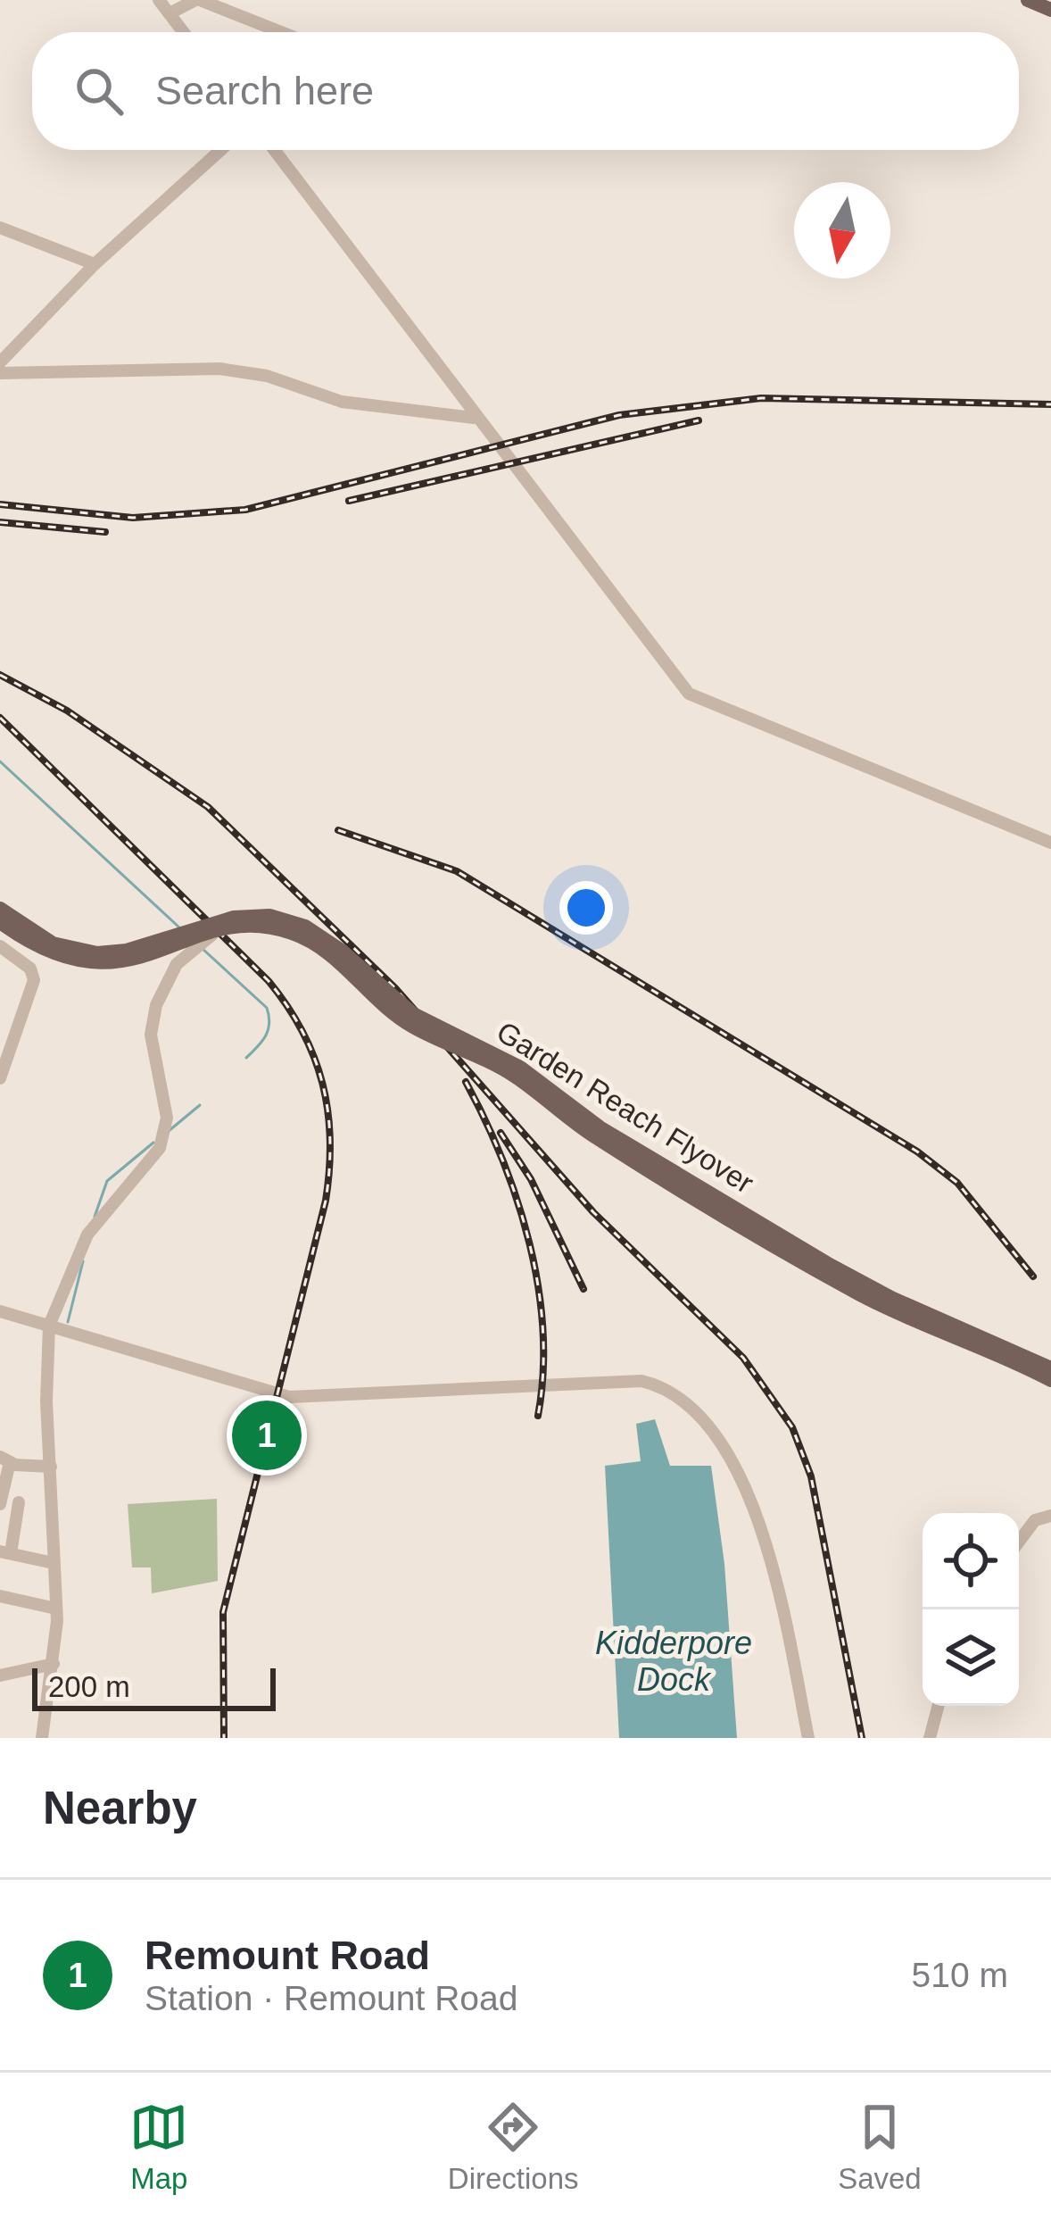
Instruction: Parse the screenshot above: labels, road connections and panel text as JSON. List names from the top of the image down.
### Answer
{
  "streets": {
    "main road": ["Garden Reach Flyover"]
  },
  "water": ["Kidderpore Dock"],
  "scale_bar": "200 m",
  "north": "bottom",
  "page": {
    "search": "Search here",
    "pins": "1",
    "scale": "200 m",
    "heading": "Nearby",
    "list": [
      {
        "mark": "1",
        "name": "Remount Road",
        "note": "Station · Remount Road",
        "value": "510 m"
      }
    ],
    "nav": ["Map", "Directions", "Saved"]
  }
}
